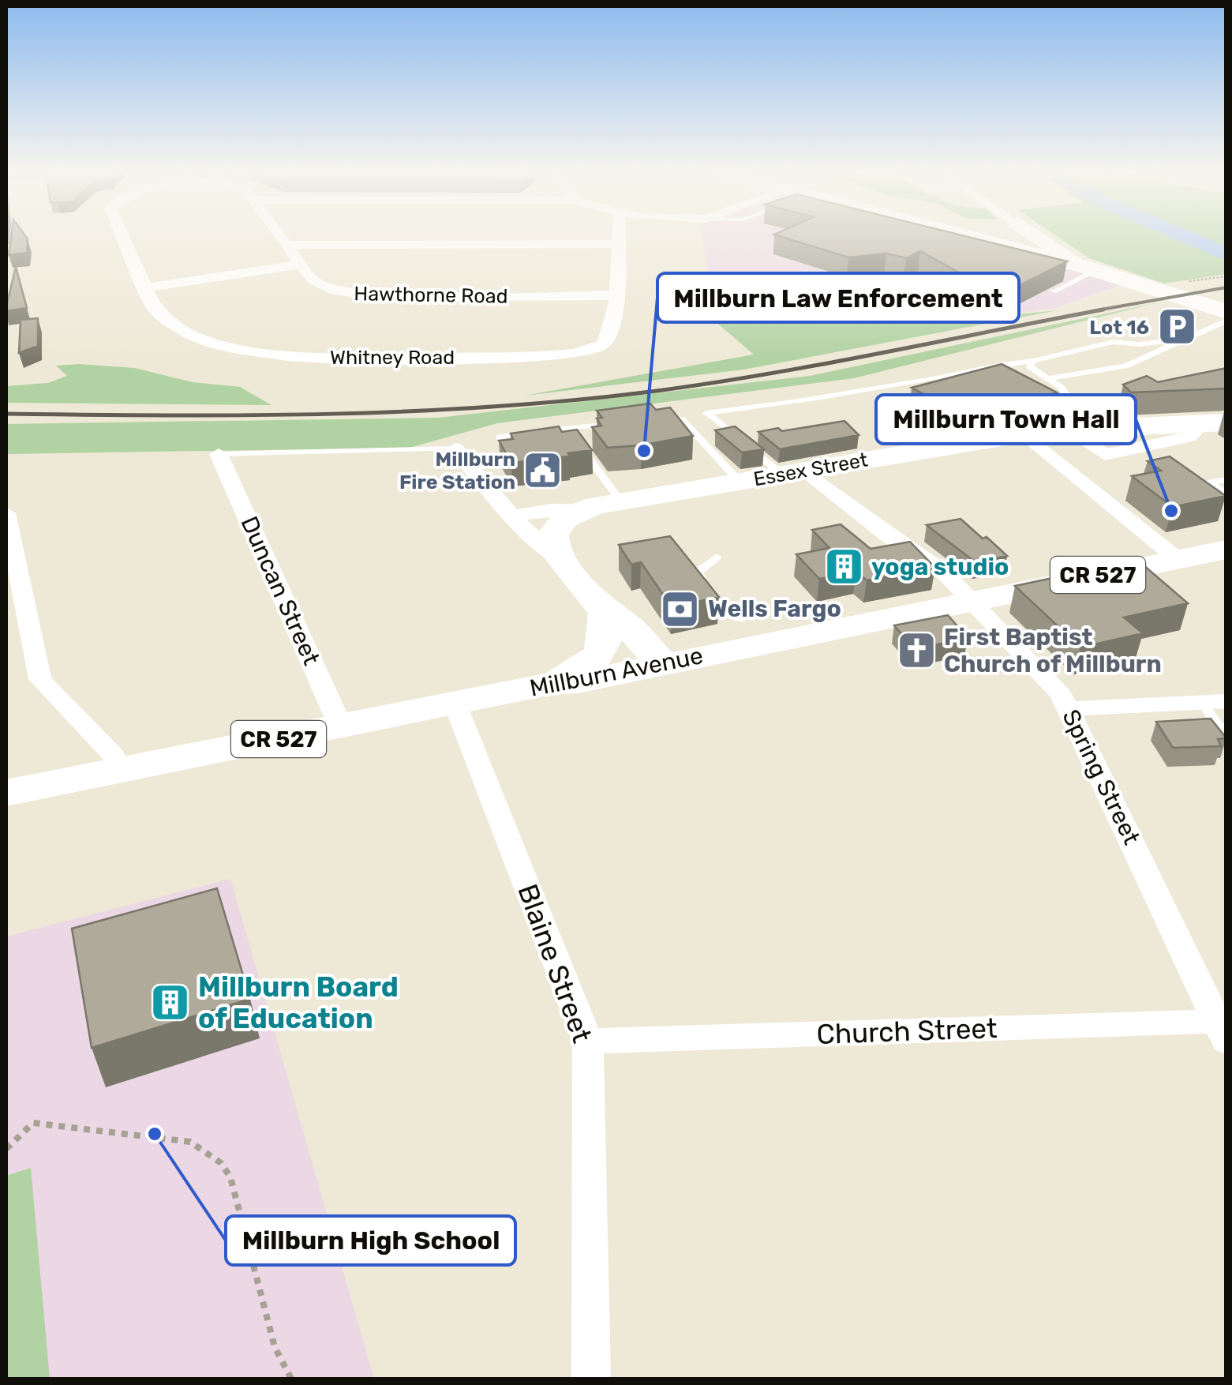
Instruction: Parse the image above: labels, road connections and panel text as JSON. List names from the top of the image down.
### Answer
{
  "streets": {
    "main road": ["Essex Street", "CR 527", "Millburn Avenue"],
    "street": [
      "Hawthorne Road",
      "Whitney Road",
      "Duncan Street",
      "Spring Street",
      "Blaine Street",
      "Church Street"
    ]
  },
  "crossings": [
    ["Hawthorne Road", "Whitney Road"],
    ["Essex Street", "Spring Street"],
    ["CR 527", "Millburn Avenue"],
    ["Duncan Street", "Millburn Avenue"],
    ["Millburn Avenue", "Spring Street"],
    ["Millburn Avenue", "Blaine Street"],
    ["Spring Street", "Church Street"],
    ["Blaine Street", "Church Street"]
  ],
  "places": {
    "parking": ["Lot 16"],
    "other": ["Millburn Law Enforcement", "Millburn Town Hall", "Millburn High School"],
    "public building": ["Millburn Fire Station"],
    "building": ["yoga studio", "Millburn Board of Education"],
    "bank": ["Wells Fargo"],
    "church": ["First Baptist Church of Millburn"]
  }
}
